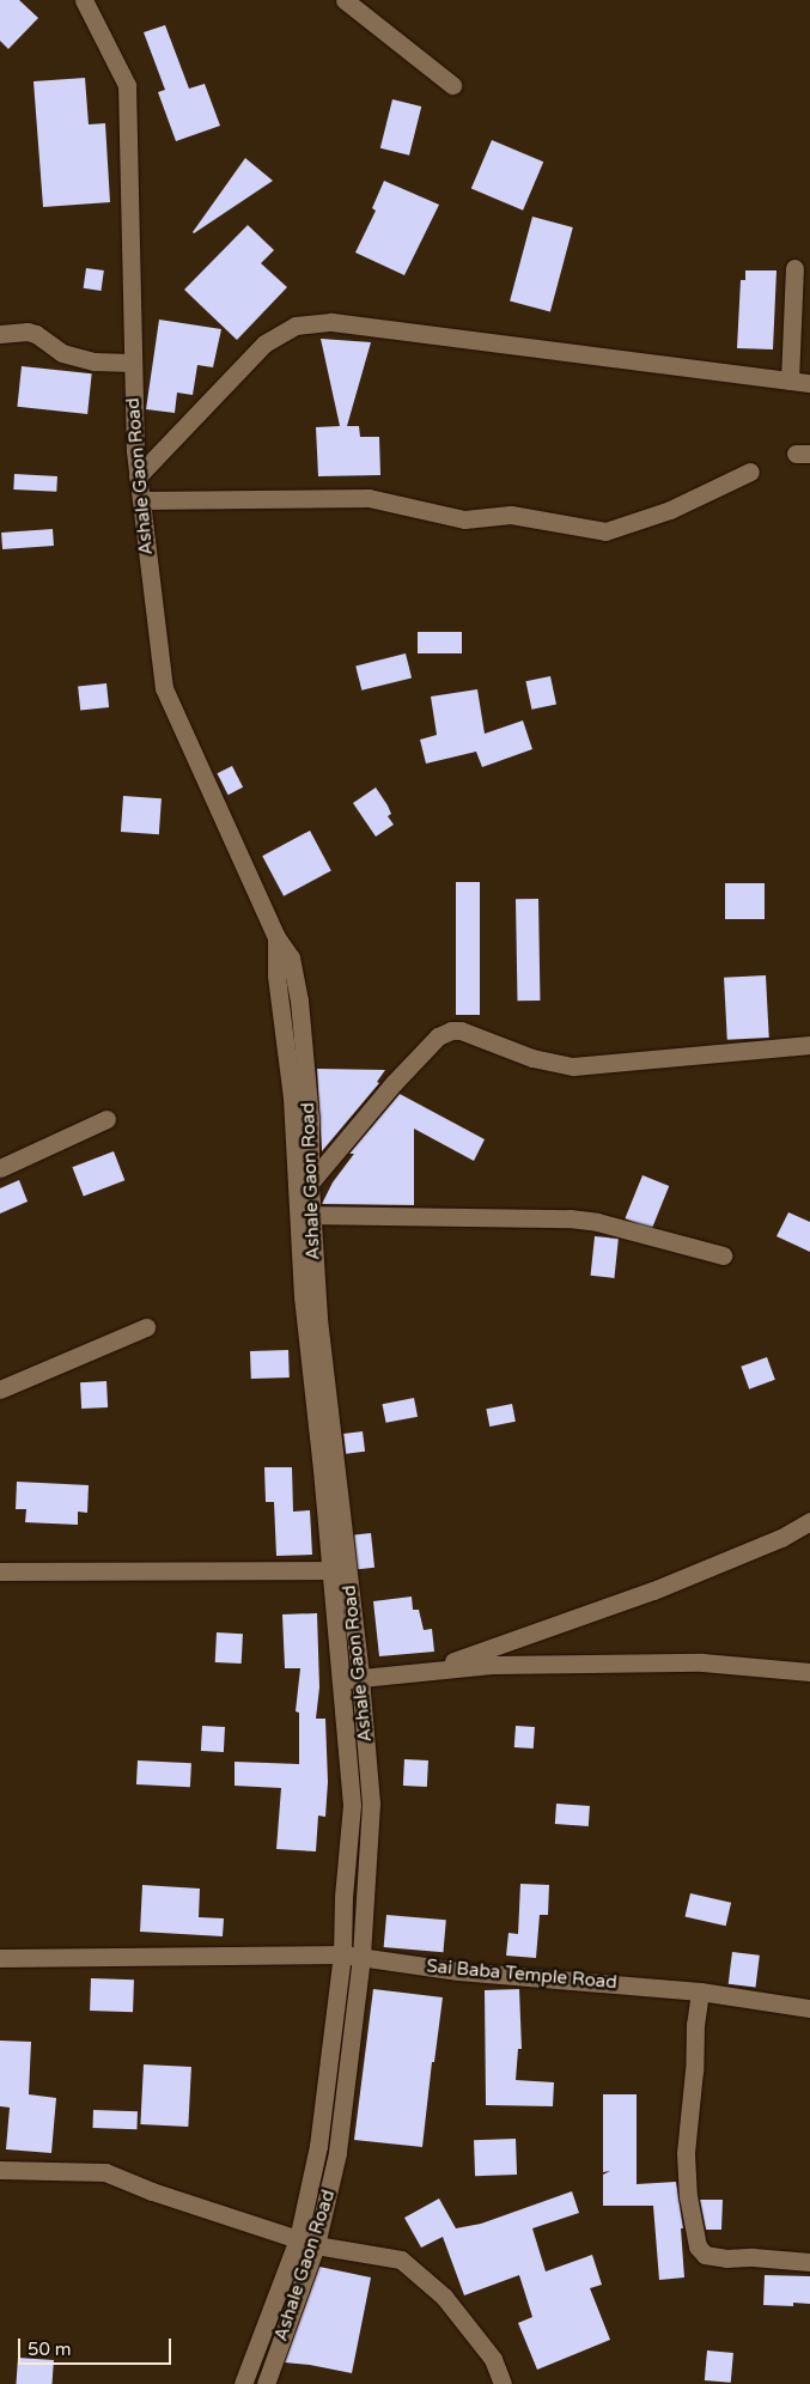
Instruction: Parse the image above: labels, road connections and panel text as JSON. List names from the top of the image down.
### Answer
{
  "streets": {
    "street": ["Ashale Gaon Road", "Sai Baba Temple Road"]
  },
  "crossings": [
    ["Ashale Gaon Road", "Sai Baba Temple Road"]
  ],
  "scale_bar": "50 m"
}
